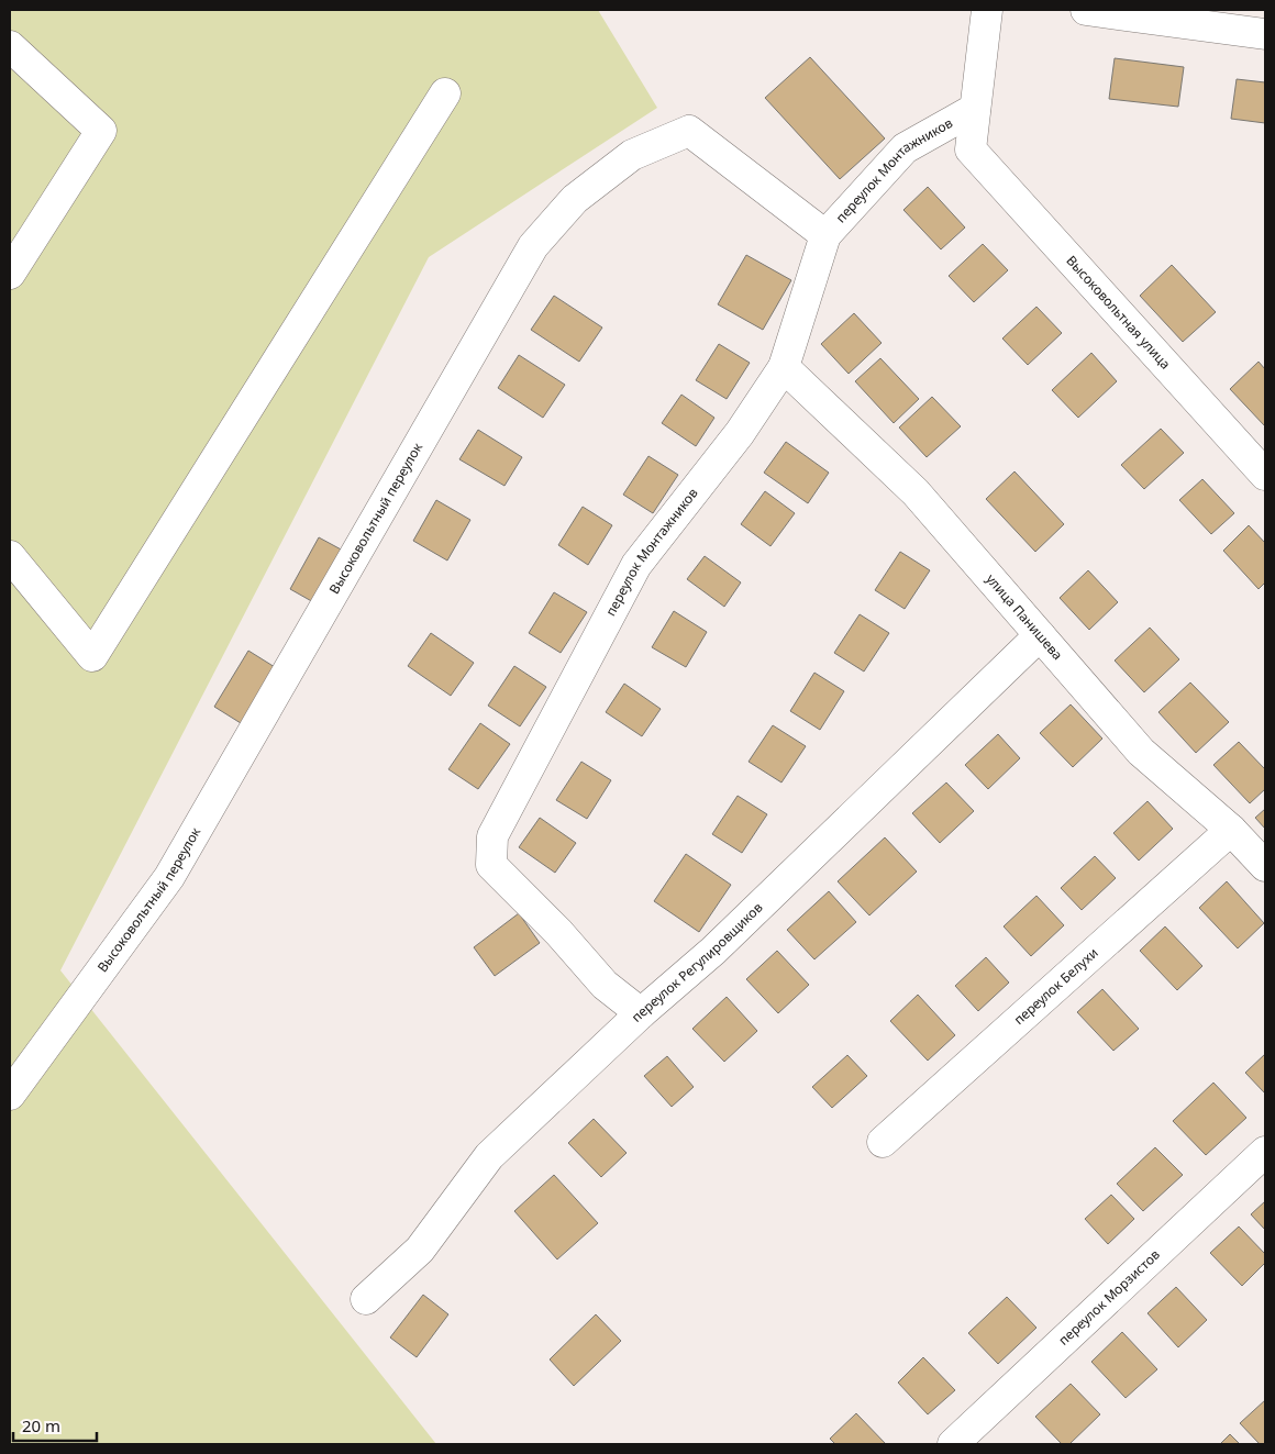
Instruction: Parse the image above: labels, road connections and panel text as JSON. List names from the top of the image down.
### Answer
{
  "streets": {
    "street": [
      "переулок Монтажников",
      "Высоковольтная улица",
      "Высоковольтный переулок",
      "улица Панишева",
      "переулок Регулировщиков",
      "переулок Белухи",
      "переулок Морзистов"
    ]
  },
  "crossings": [
    ["переулок Монтажников", "Высоковольтная улица"],
    ["переулок Монтажников", "Высоковольтный переулок"],
    ["переулок Монтажников", "улица Панишева"],
    ["переулок Монтажников", "переулок Регулировщиков"],
    ["улица Панишева", "переулок Регулировщиков"],
    ["улица Панишева", "переулок Белухи"]
  ],
  "scale_bar": "20 m"
}
